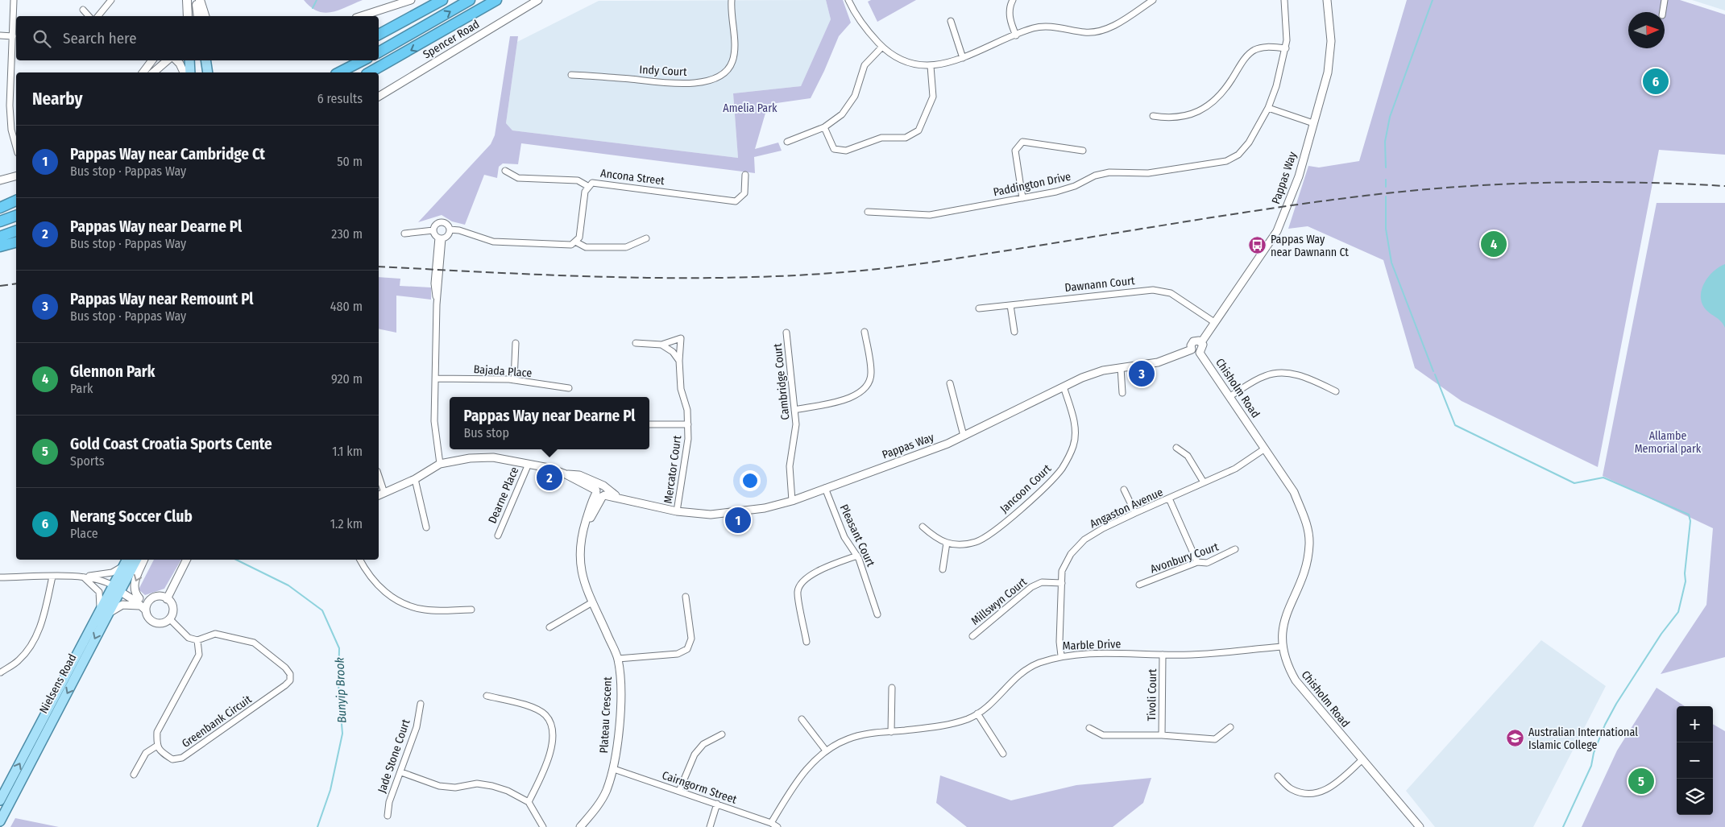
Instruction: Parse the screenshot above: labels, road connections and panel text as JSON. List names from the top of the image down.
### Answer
{
  "streets": {
    "main road": ["Nielsens Road"],
    "street": [
      "Spencer Road",
      "Indy Court",
      "Ancona Street",
      "Pappas Way",
      "Paddington Drive",
      "Dawnann Court",
      "Bajada Place",
      "Cambridge Court",
      "Chisholm Road",
      "Mercator Court",
      "Jancoon Court",
      "Dearne Place",
      "Angaston Avenue",
      "Pleasant Court",
      "Avonbury Court",
      "Millswyn Court",
      "Marble Drive",
      "Tivoli Court",
      "Plateau Crescent",
      "Greenbank Circuit",
      "Jade Stone Court",
      "Cairngorm Street"
    ]
  },
  "crossings": [
    ["Pappas Way", "Dawnann Court"],
    ["Pappas Way", "Cambridge Court"],
    ["Pappas Way", "Chisholm Road"],
    ["Pappas Way", "Mercator Court"],
    ["Pappas Way", "Jancoon Court"],
    ["Pappas Way", "Dearne Place"],
    ["Pappas Way", "Pleasant Court"],
    ["Pappas Way", "Plateau Crescent"],
    ["Chisholm Road", "Angaston Avenue"],
    ["Chisholm Road", "Marble Drive"],
    ["Angaston Avenue", "Millswyn Court"],
    ["Angaston Avenue", "Marble Drive"],
    ["Marble Drive", "Tivoli Court"],
    ["Marble Drive", "Cairngorm Street"],
    ["Plateau Crescent", "Cairngorm Street"]
  ],
  "water": ["Bunyip Brook"],
  "parks": ["Amelia Park", "Allambe Memorial park"],
  "places": {
    "bus stop": ["Pappas Way near Dawnann Ct"],
    "school or university": ["Australian International Islamic College"]
  },
  "north": "right",
  "page": {
    "search": "Search here",
    "pins": [
      "6",
      "4",
      "3",
      "2",
      "1",
      "5"
    ],
    "heading": ["Nearby", "6 results"],
    "list": [
      {
        "mark": "1",
        "name": "Pappas Way near Cambridge Ct",
        "note": "Bus stop · Pappas Way",
        "value": "50 m"
      },
      {
        "mark": "2",
        "name": "Pappas Way near Dearne Pl",
        "note": "Bus stop · Pappas Way",
        "value": "230 m"
      },
      {
        "mark": "3",
        "name": "Pappas Way near Remount Pl",
        "note": "Bus stop · Pappas Way",
        "value": "480 m"
      },
      {
        "mark": "4",
        "name": "Glennon Park",
        "note": "Park",
        "value": "920 m"
      },
      {
        "mark": "5",
        "name": "Gold Coast Croatia Sports Cente",
        "note": "Sports",
        "value": "1.1 km"
      },
      {
        "mark": "6",
        "name": "Nerang Soccer Club",
        "note": "Place",
        "value": "1.2 km"
      }
    ],
    "popup": ["Pappas Way near Dearne Pl", "Bus stop"],
    "map_buttons": ["+", "−"]
  }
}
